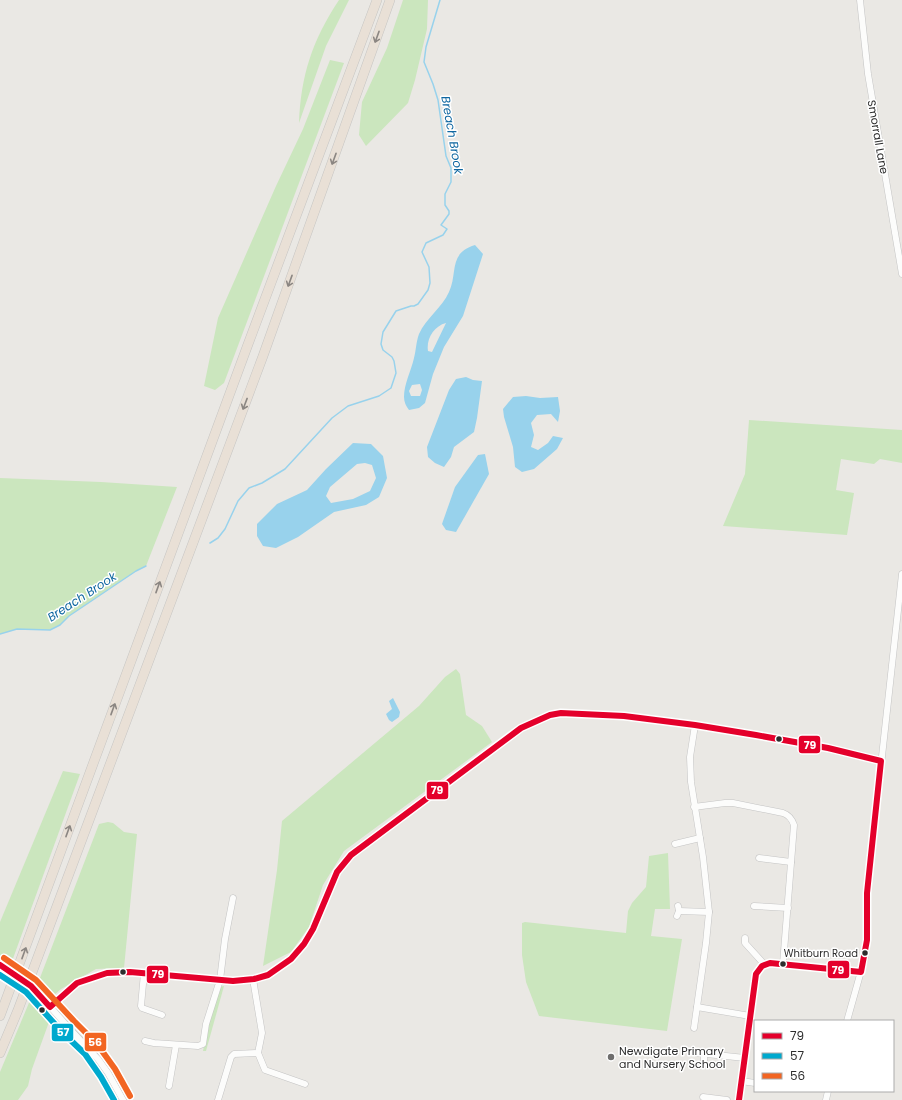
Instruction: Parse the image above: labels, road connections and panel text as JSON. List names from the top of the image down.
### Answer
{
  "streets": {
    "street": ["Smorrall Lane"]
  },
  "water": ["Breach Brook"],
  "places": ["Whitburn Road", "Newdigate Primary and Nursery School"],
  "lines": ["transit line 79", "transit line 56", "transit line 57"],
  "legend": ["79", "57", "56"]
}
